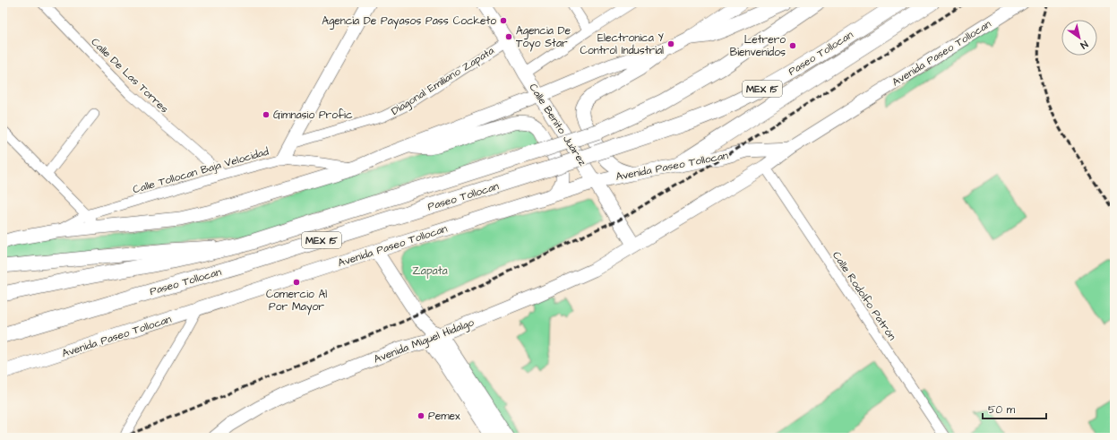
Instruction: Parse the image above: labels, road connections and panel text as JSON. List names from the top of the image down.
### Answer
{
  "streets": {
    "highway": ["Paseo Tollocan", "MEX 15"],
    "main road": ["Avenida Paseo Tollocan", "Calle Benito Juárez", "Avenida Miguel Hidalgo"],
    "street": [
      "Calle De Las Torres",
      "Diagonal Emiliano Zapata",
      "Calle Tollocan Baja Velocidad",
      "Calle Rodolfo Patrón"
    ]
  },
  "crossings": [
    ["Avenida Paseo Tollocan", "Calle Benito Juárez"],
    ["Avenida Paseo Tollocan", "Calle Rodolfo Patrón"],
    ["Avenida Paseo Tollocan", "Avenida Miguel Hidalgo"],
    ["Calle De Las Torres", "Calle Tollocan Baja Velocidad"],
    ["Diagonal Emiliano Zapata", "Calle Benito Juárez"],
    ["Calle Benito Juárez", "Avenida Miguel Hidalgo"]
  ],
  "parks": ["Zapata"],
  "places": [
    "Agencia De Payasos Pass Cocketo",
    "Agencia De Toyo Star",
    "Electronica Y Control Industrial",
    "Letrero Bienvenidos",
    "Gimnasio Profic",
    "Comercio Al Por Mayor",
    "Pemex"
  ],
  "scale_bar": "50 m",
  "north": "bottom right"
}
